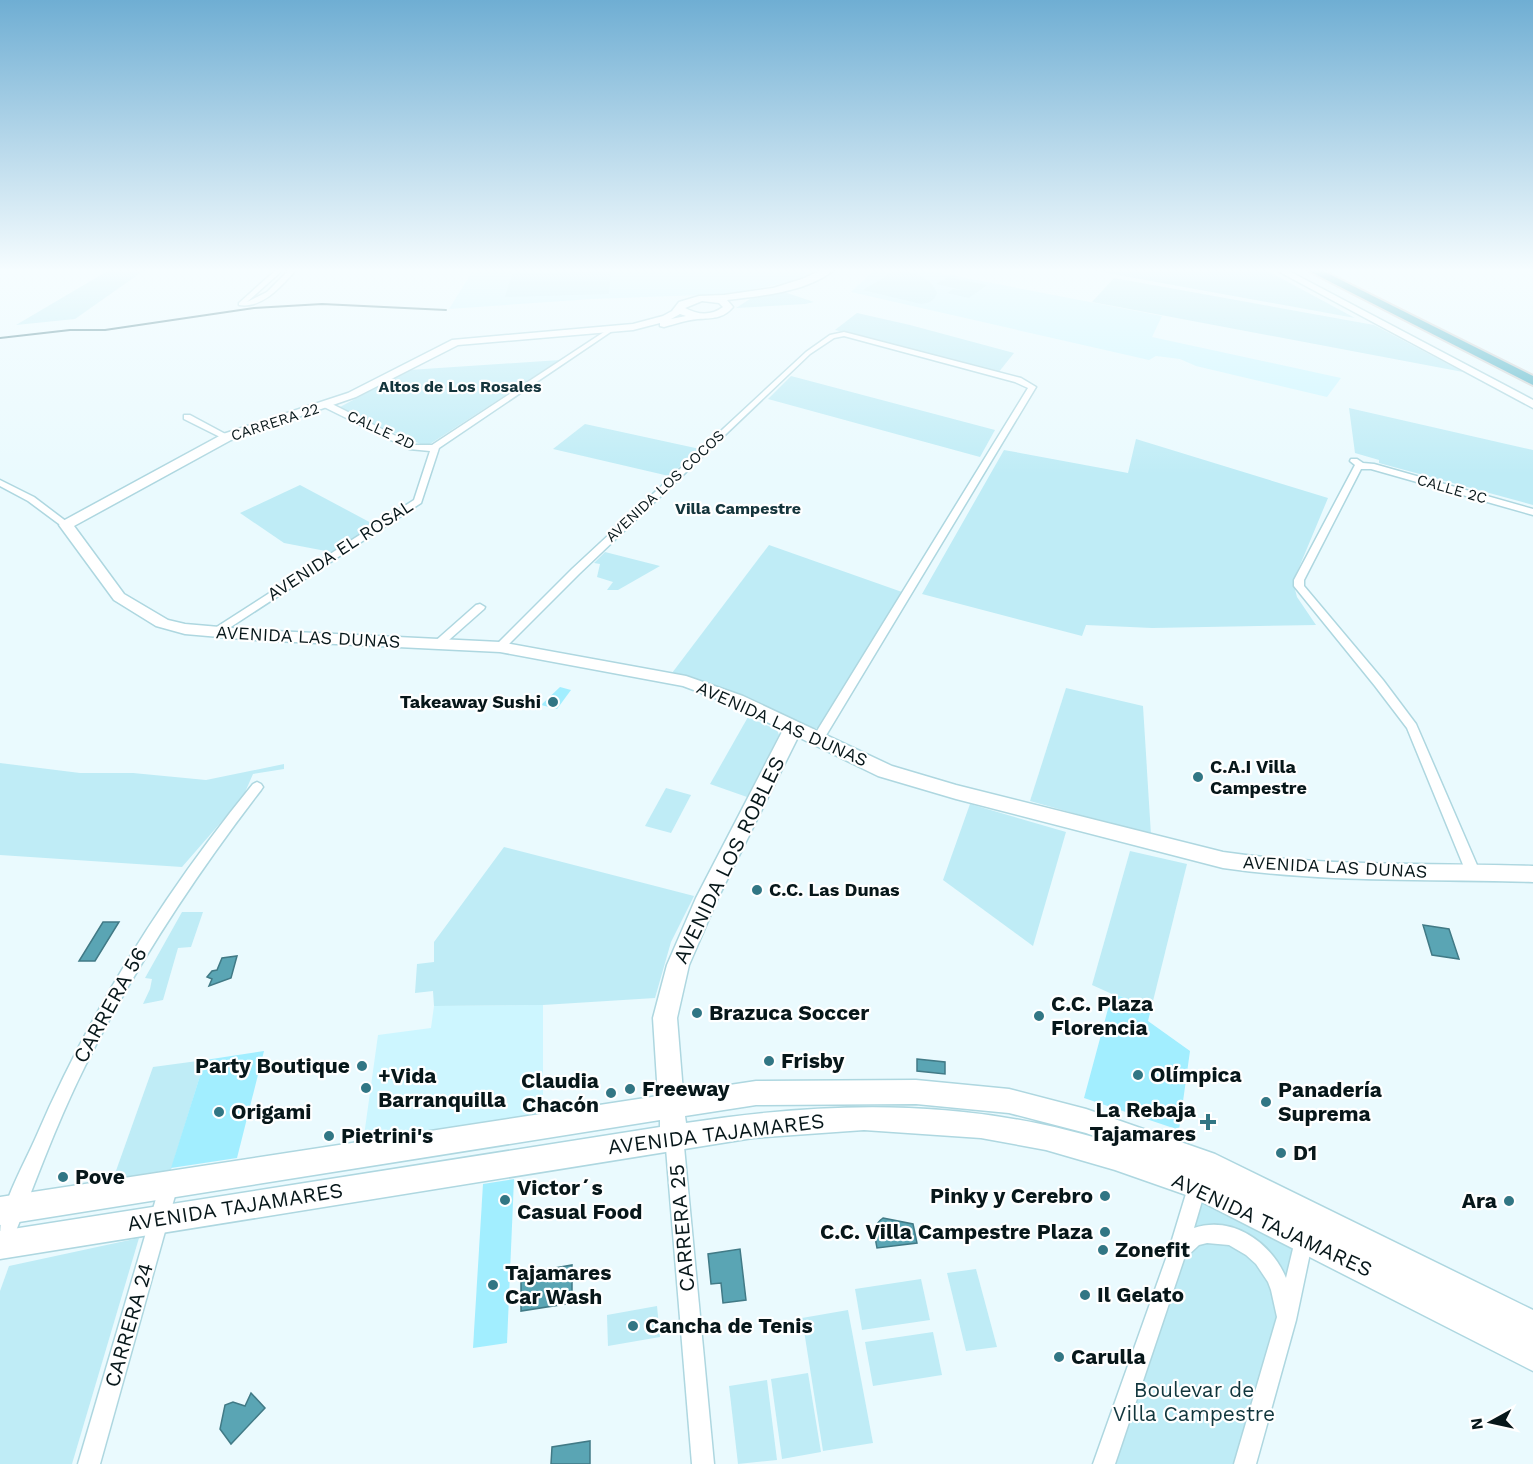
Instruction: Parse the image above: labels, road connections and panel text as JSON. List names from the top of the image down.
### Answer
{
  "streets": {
    "street": [
      "CARRERA 22",
      "CALLE 2D",
      "AVENIDA LOS COCOS",
      "CALLE 2C",
      "AVENIDA EL ROSAL",
      "AVENIDA LAS DUNAS",
      "AVENIDA LOS ROBLES",
      "CARRERA 56",
      "AVENIDA TAJAMARES",
      "CARRERA 25",
      "CARRERA 24"
    ]
  },
  "crossings": [
    ["CARRERA 22", "CALLE 2D"],
    ["CARRERA 22", "AVENIDA LAS DUNAS"],
    ["CALLE 2D", "AVENIDA EL ROSAL"],
    ["AVENIDA LOS COCOS", "AVENIDA LAS DUNAS"],
    ["CALLE 2C", "AVENIDA LAS DUNAS"],
    ["AVENIDA EL ROSAL", "AVENIDA LAS DUNAS"],
    ["AVENIDA LAS DUNAS", "AVENIDA LOS ROBLES"],
    ["AVENIDA LOS ROBLES", "AVENIDA TAJAMARES"],
    ["AVENIDA LOS ROBLES", "CARRERA 25"],
    ["CARRERA 56", "AVENIDA TAJAMARES"],
    ["AVENIDA TAJAMARES", "CARRERA 25"],
    ["AVENIDA TAJAMARES", "CARRERA 24"]
  ],
  "districts": ["Altos de Los Rosales", "Villa Campestre"],
  "parks": ["Boulevar de Villa Campestre"],
  "places": {
    "other": [
      "Takeaway Sushi",
      "C.A.I Villa Campestre",
      "C.C. Las Dunas",
      "Brazuca Soccer",
      "C.C. Plaza Florencia",
      "Frisby",
      "Party Boutique",
      "Olímpica",
      "+Vida Barranquilla",
      "Freeway",
      "Claudia Chacón",
      "Panadería Suprema",
      "Origami",
      "Pietrini's",
      "D1",
      "Pove",
      "Pinky y Cerebro",
      "Victor´s Casual Food",
      "Ara",
      "C.C. Villa Campestre Plaza",
      "Zonefit",
      "Tajamares Car Wash",
      "Il Gelato",
      "Cancha de Tenis",
      "Carulla"
    ],
    "health": ["La Rebaja Tajamares"]
  },
  "north": "left"
}
